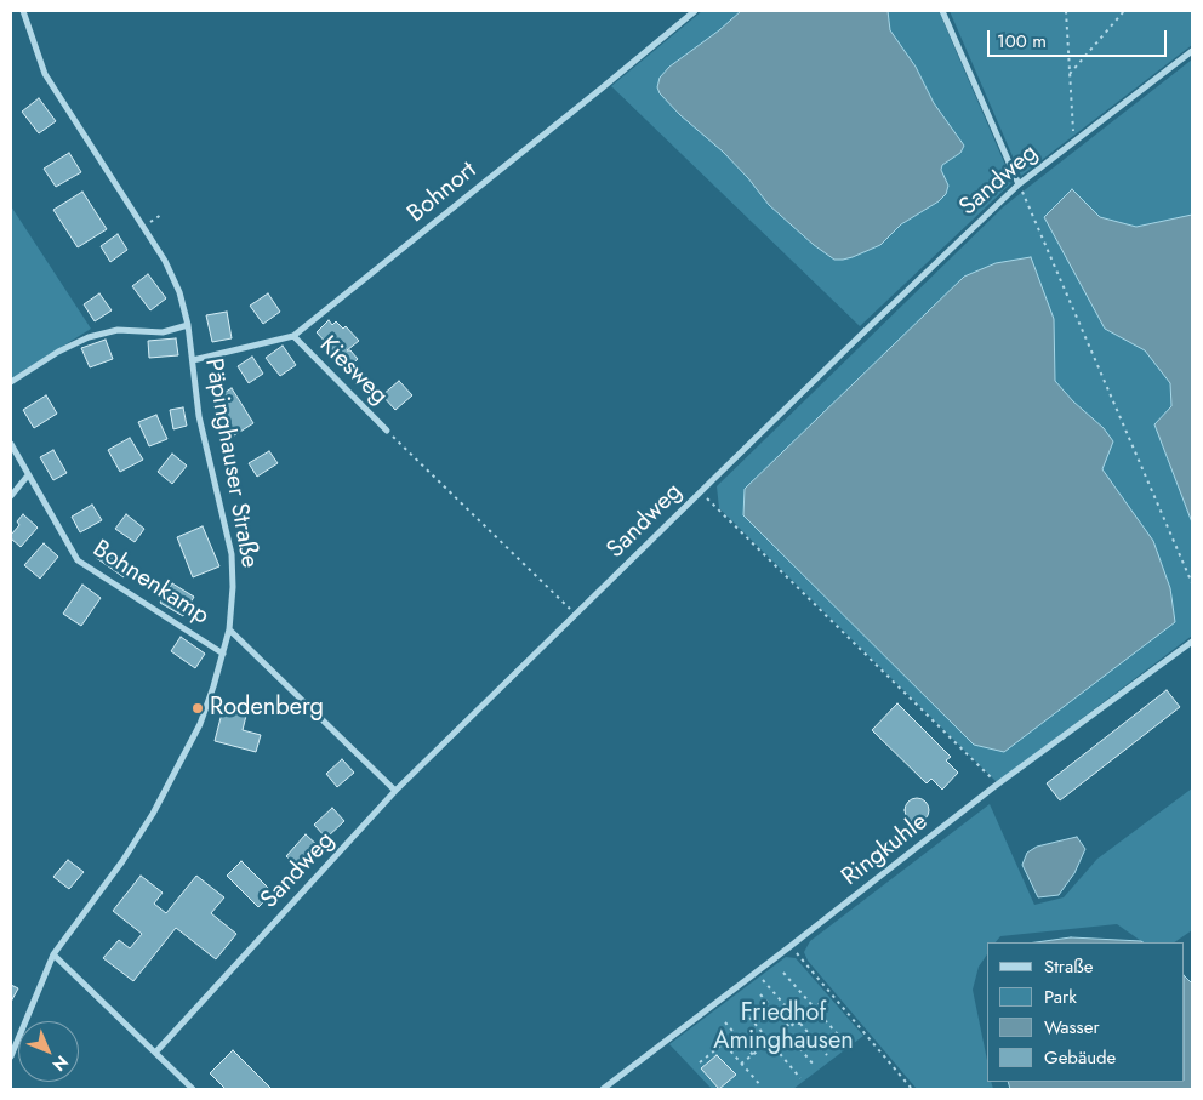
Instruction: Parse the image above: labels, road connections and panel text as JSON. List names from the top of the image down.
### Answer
{
  "streets": {
    "street": [
      "Sandweg",
      "Bohnort",
      "Kiesweg",
      "Päpinghauser Straße",
      "Bohnenkamp",
      "Ringkuhle"
    ]
  },
  "crossings": [
    ["Bohnort", "Kiesweg"],
    ["Bohnort", "Päpinghauser Straße"],
    ["Päpinghauser Straße", "Bohnenkamp"]
  ],
  "parks": ["Friedhof Aminghausen"],
  "places": ["Rodenberg"],
  "legend": [
    "Straße",
    "Park",
    "Wasser",
    "Gebäude"
  ],
  "scale_bar": "100 m",
  "north": "bottom right"
}
